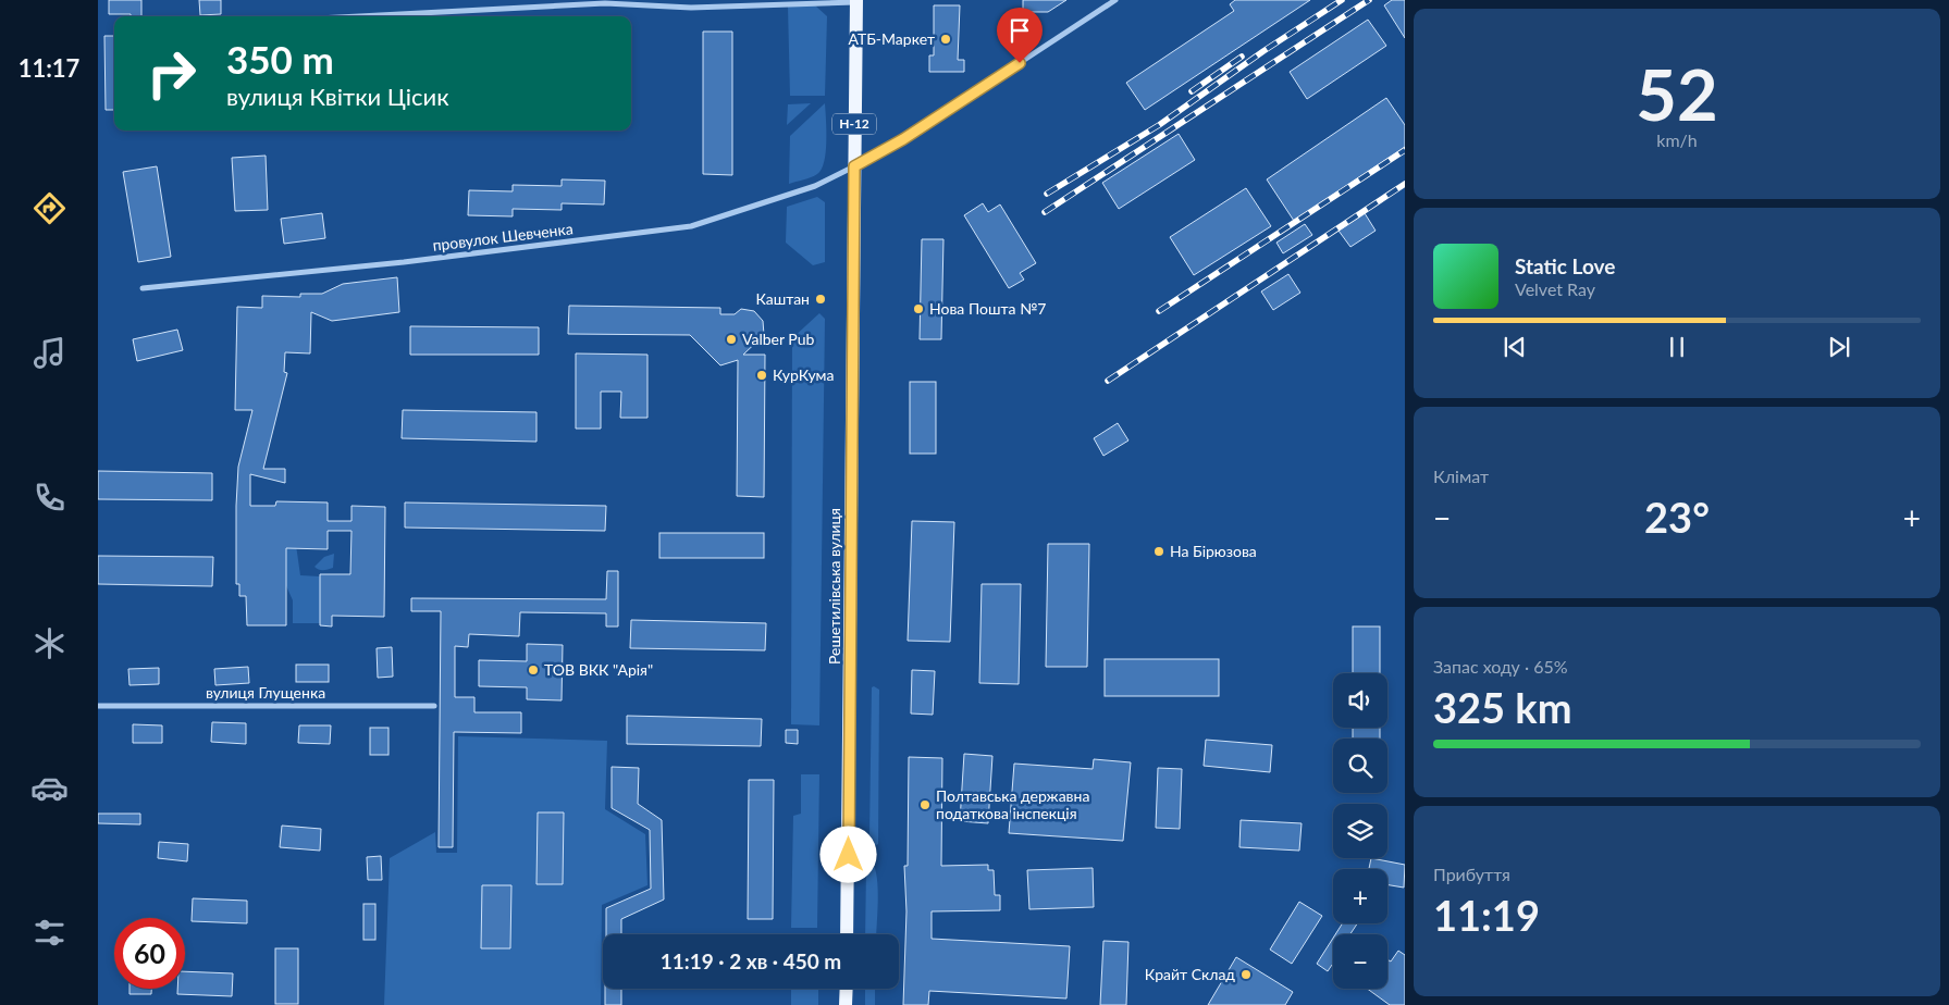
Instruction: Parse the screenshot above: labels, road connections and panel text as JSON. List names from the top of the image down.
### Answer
{
  "streets": {
    "main road": ["Н-12", "Решетилівська вулиця"],
    "street": ["провулок Шевченка", "вулиця Глущенка"]
  },
  "crossings": [
    ["провулок Шевченка", "Решетилівська вулиця"]
  ],
  "places": [
    "АТБ-Маркет",
    "Каштан",
    "Нова Пошта №7",
    "Valber Pub",
    "КурКума",
    "На Бірюзова",
    "ТОВ ВКК \"Арія\"",
    "Полтавська державна податкова інспекція",
    "Крайт Склад"
  ],
  "page": {
    "tabs": "11:17",
    "tile": [
      ["52", "km/h"],
      "Клімат",
      ["Запас ходу · 65%", "325 km"],
      ["Прибуття", "11:19"]
    ],
    "turn": ["350 m", "вулиця Квітки Цісик"],
    "song": ["Static Love", "Velvet Ray"],
    "heat": ["−", "23°", "+"],
    "map_buttons": ["+", "−"],
    "limit": "60",
    "trip": "11:19 · 2 хв · 450 m"
  }
}
